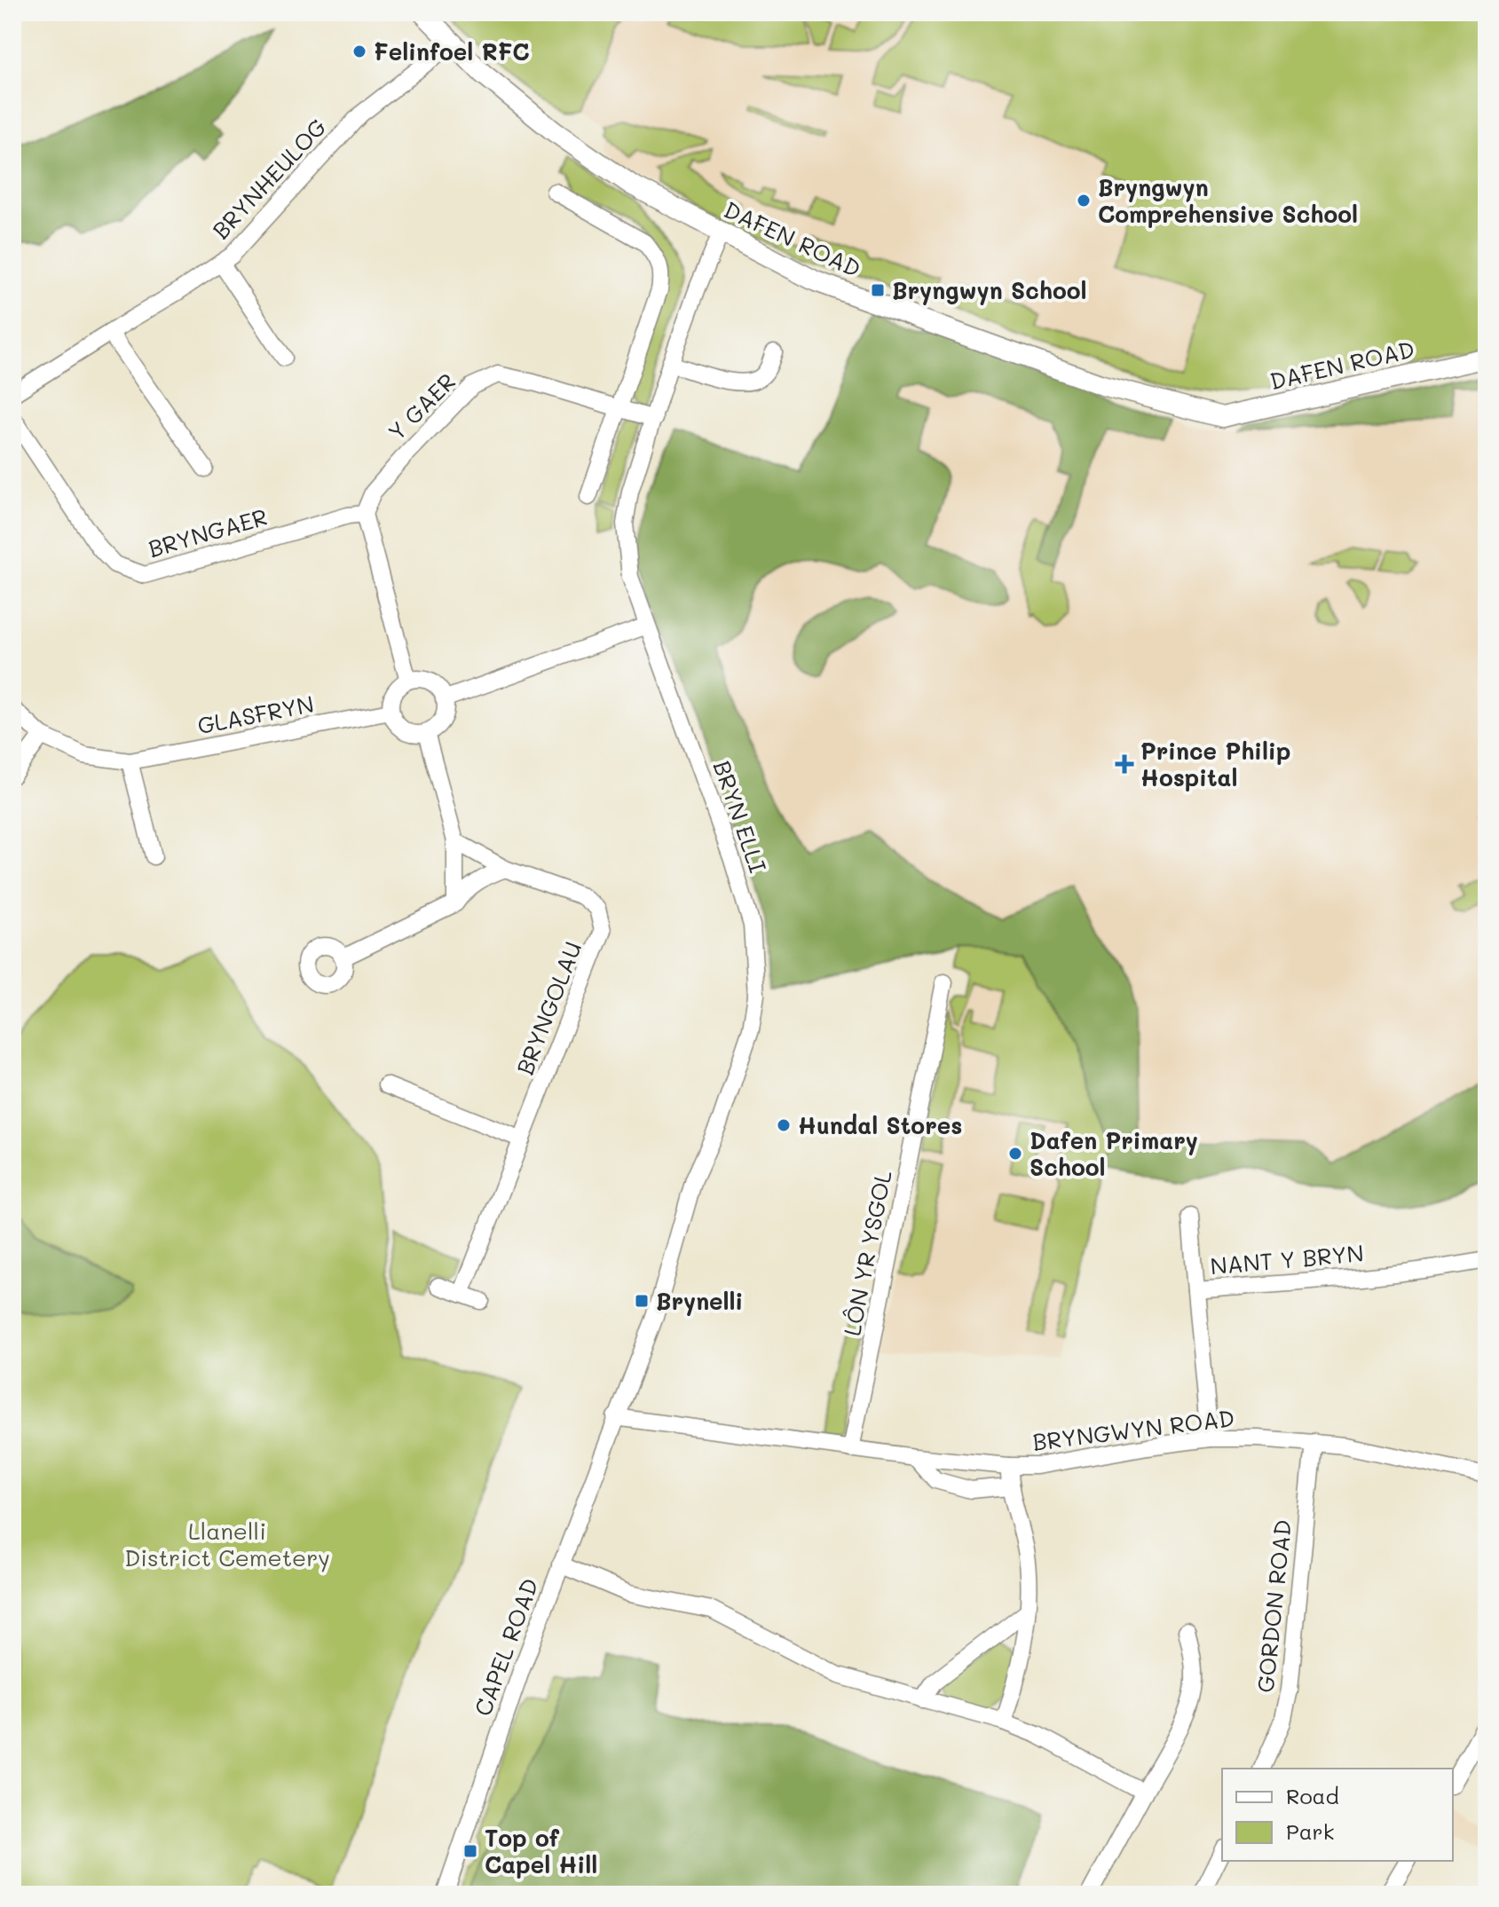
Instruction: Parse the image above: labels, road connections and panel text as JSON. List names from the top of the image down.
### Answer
{
  "streets": {
    "street": [
      "BRYNHEULOG",
      "DAFEN ROAD",
      "Y GAER",
      "BRYNGAER",
      "GLASFRYN",
      "BRYN ELLI",
      "BRYNGOLAU",
      "LÔN YR YSGOL",
      "NANT Y BRYN",
      "BRYNGWYN ROAD",
      "GORDON ROAD",
      "CAPEL ROAD"
    ]
  },
  "crossings": [
    ["BRYNHEULOG", "DAFEN ROAD"],
    ["DAFEN ROAD", "BRYN ELLI"],
    ["Y GAER", "BRYNGAER"],
    ["Y GAER", "BRYN ELLI"],
    ["BRYN ELLI", "BRYNGWYN ROAD"],
    ["BRYN ELLI", "CAPEL ROAD"],
    ["LÔN YR YSGOL", "BRYNGWYN ROAD"],
    ["NANT Y BRYN", "BRYNGWYN ROAD"],
    ["BRYNGWYN ROAD", "GORDON ROAD"],
    ["BRYNGWYN ROAD", "CAPEL ROAD"]
  ],
  "parks": ["Llanelli District Cemetery"],
  "places": {
    "other": [
      "Felinfoel RFC",
      "Bryngwyn Comprehensive School",
      "Hundal Stores",
      "Dafen Primary School"
    ],
    "transit": ["Bryngwyn School", "Brynelli", "Top of Capel Hill"],
    "health": ["Prince Philip Hospital"]
  },
  "legend": ["Road", "Park"]
}
